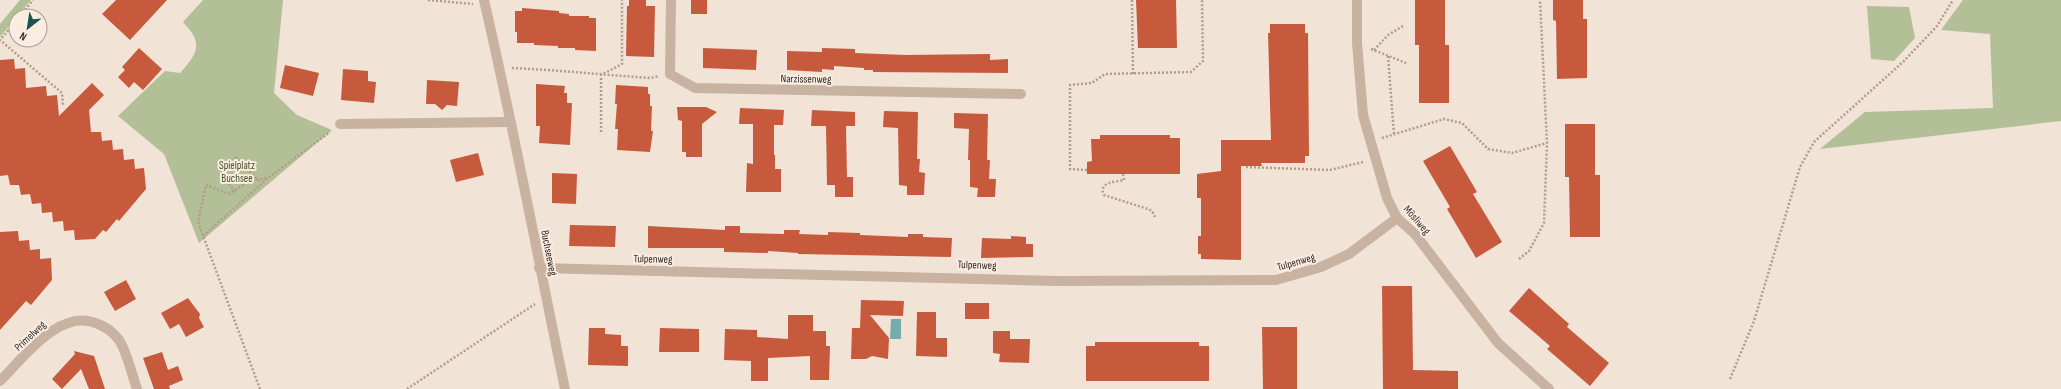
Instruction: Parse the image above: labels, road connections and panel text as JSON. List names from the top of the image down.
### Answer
{
  "streets": {
    "street": [
      "Narzissenweg",
      "Mösliweg",
      "Buchseeweg",
      "Tulpenweg",
      "Primelweg"
    ]
  },
  "crossings": [
    ["Mösliweg", "Tulpenweg"],
    ["Buchseeweg", "Tulpenweg"]
  ],
  "parks": ["Spielplatz Buchsee"],
  "north": "bottom left"
}
